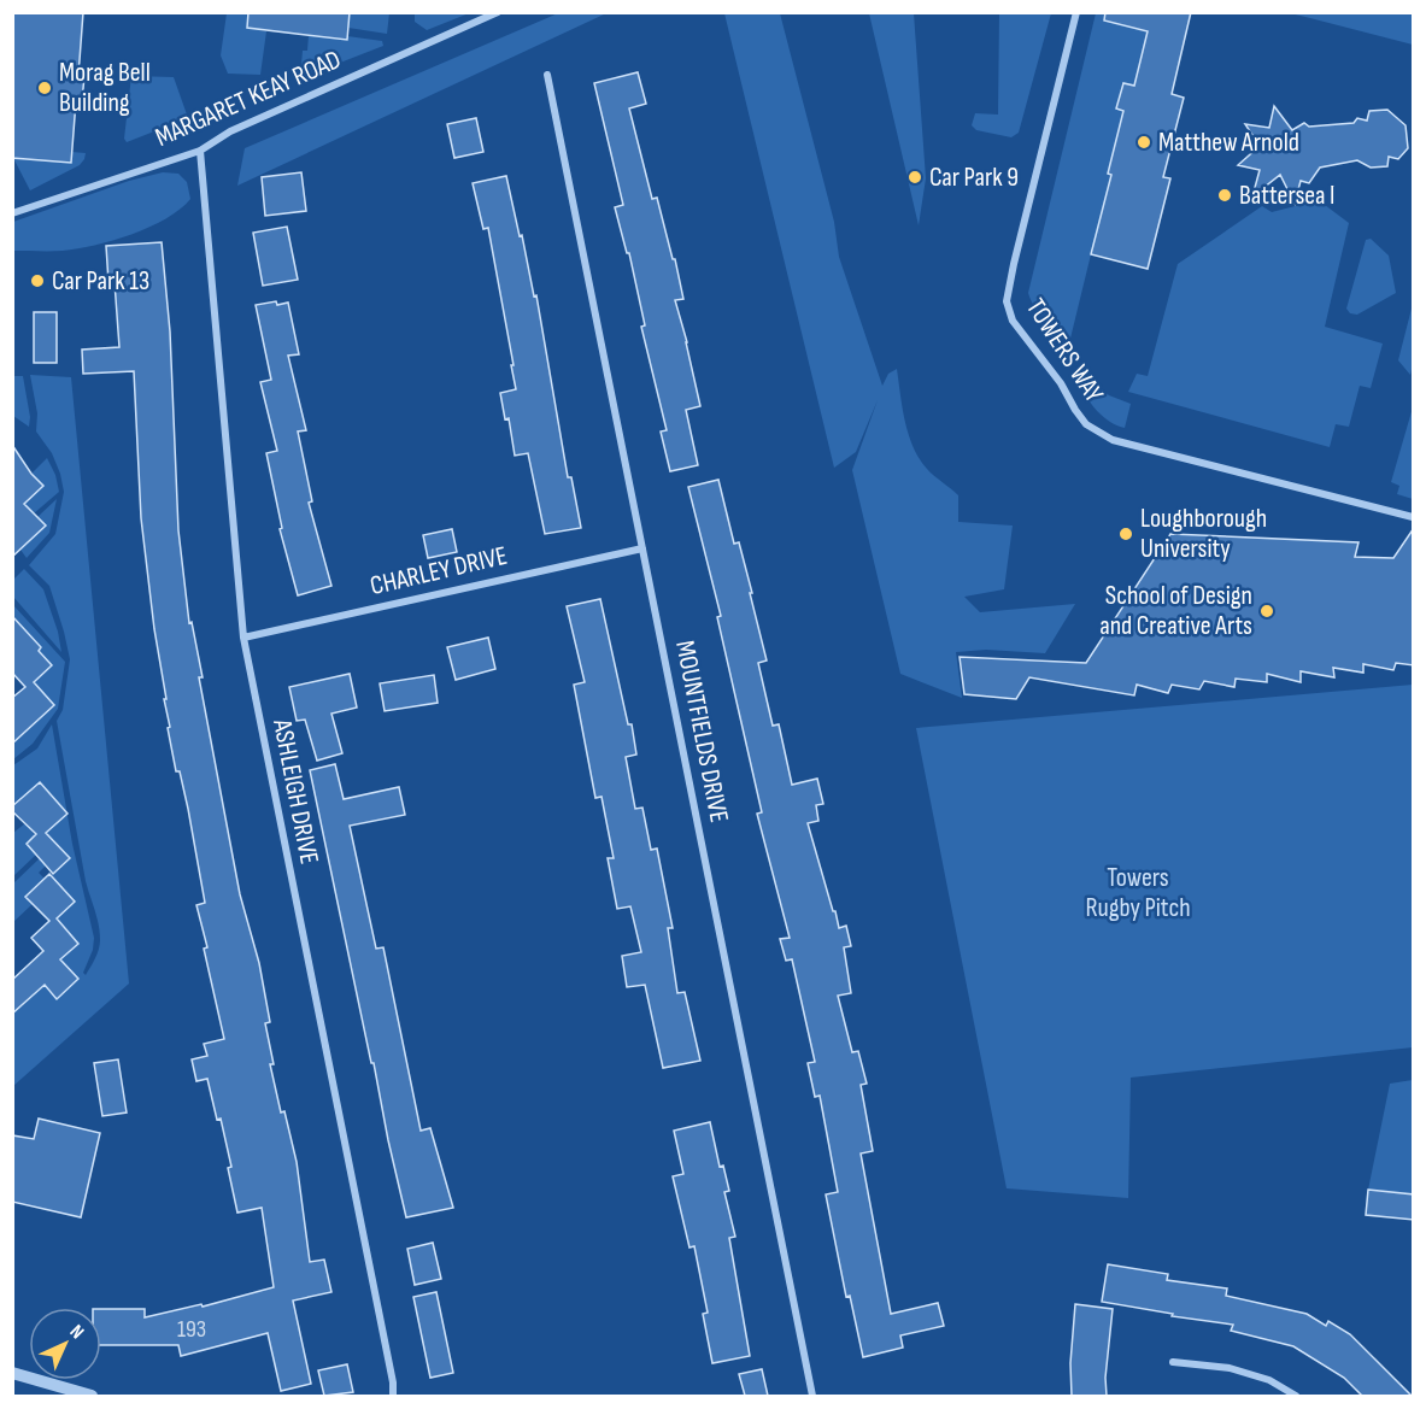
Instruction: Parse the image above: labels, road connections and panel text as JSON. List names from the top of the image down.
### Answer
{
  "streets": {
    "street": [
      "MARGARET KEAY ROAD",
      "TOWERS WAY",
      "CHARLEY DRIVE",
      "MOUNTFIELDS DRIVE",
      "ASHLEIGH DRIVE"
    ]
  },
  "crossings": [
    ["MARGARET KEAY ROAD", "ASHLEIGH DRIVE"],
    ["CHARLEY DRIVE", "MOUNTFIELDS DRIVE"],
    ["CHARLEY DRIVE", "ASHLEIGH DRIVE"]
  ],
  "parks": ["Towers Rugby Pitch"],
  "places": [
    "Morag Bell Building",
    "Matthew Arnold",
    "Car Park 9",
    "Battersea I",
    "Car Park 13",
    "Loughborough University",
    "School of Design and Creative Arts"
  ],
  "house_numbers": ["193"],
  "north": "top right"
}
